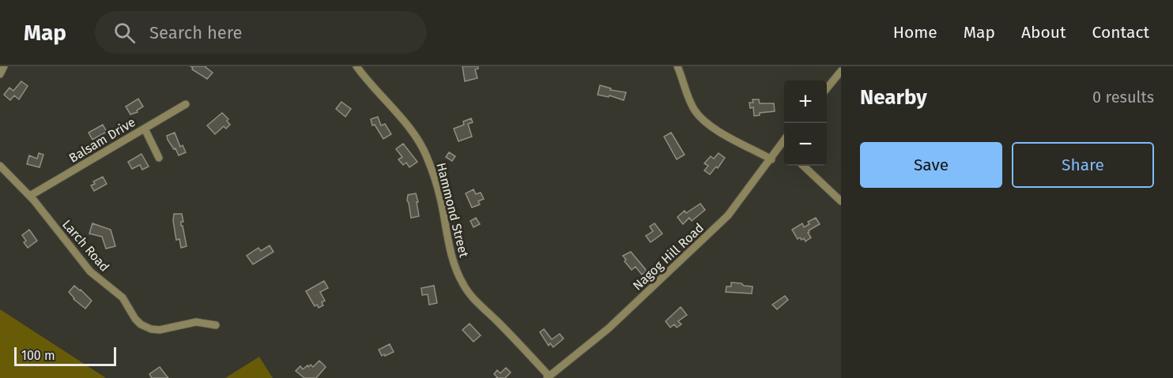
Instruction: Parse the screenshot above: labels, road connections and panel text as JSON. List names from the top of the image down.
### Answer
{
  "streets": {
    "street": [
      "Balsam Drive",
      "Hammond Street",
      "Larch Road",
      "Nagog Hill Road"
    ]
  },
  "crossings": [
    ["Balsam Drive", "Larch Road"],
    ["Hammond Street", "Nagog Hill Road"]
  ],
  "scale_bar": "100 m",
  "page": {
    "header": "Map",
    "search": "Search here",
    "nav": [
      "Home",
      "Map",
      "About",
      "Contact"
    ],
    "heading": ["Nearby", "0 results"],
    "map_buttons": ["+", "−"],
    "buttons": ["Save", "Share"],
    "scale": "100 m"
  }
}
